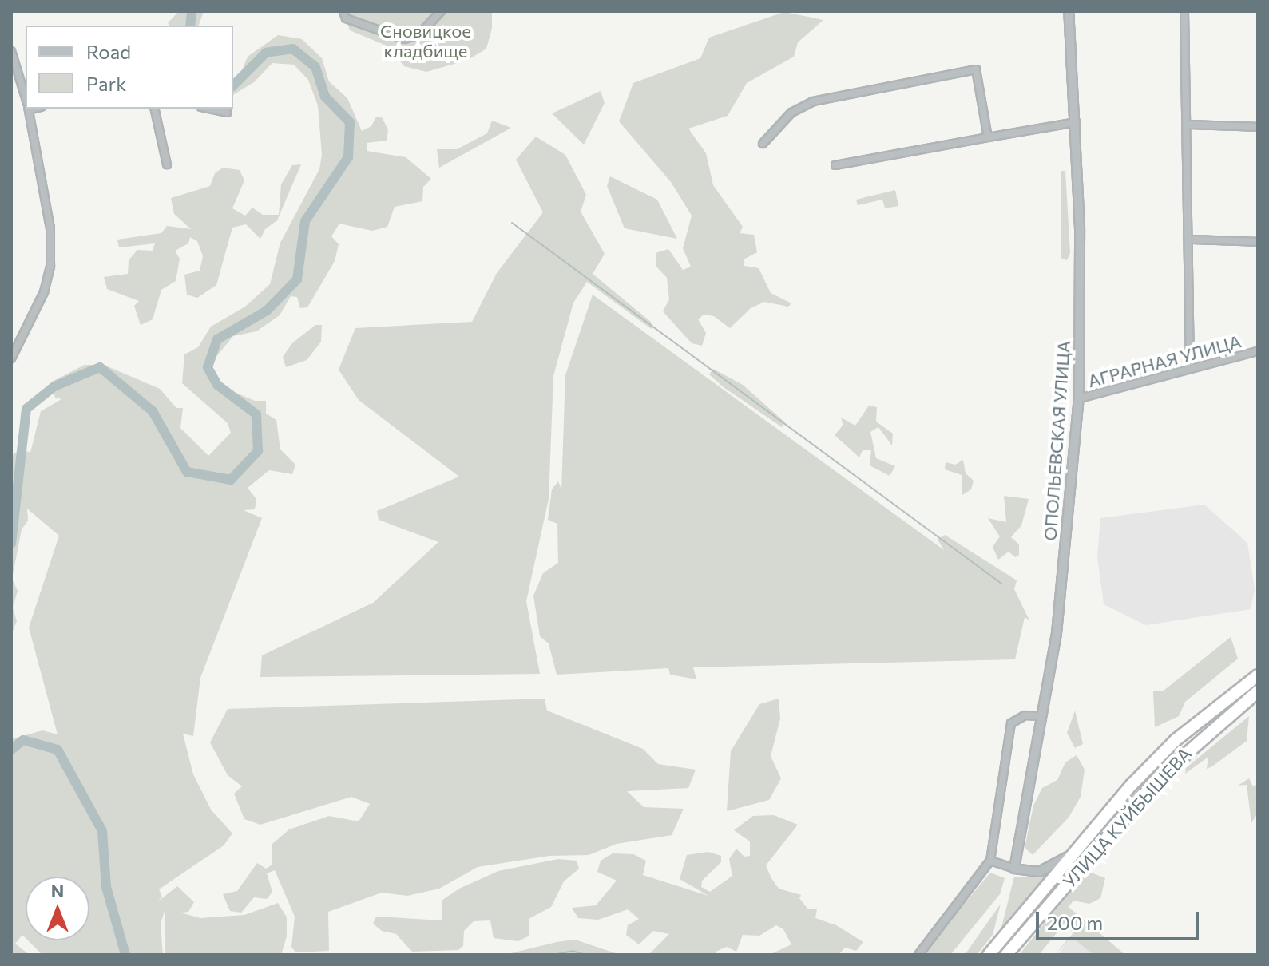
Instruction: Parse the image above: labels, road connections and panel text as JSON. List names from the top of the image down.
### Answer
{
  "streets": {
    "highway": ["УЛИЦА КУЙБЫШЕВА"],
    "street": ["АГРАРНАЯ УЛИЦА", "ОПОЛЬЕВСКАЯ УЛИЦА"]
  },
  "crossings": [
    ["АГРАРНАЯ УЛИЦА", "ОПОЛЬЕВСКАЯ УЛИЦА"]
  ],
  "parks": ["Сновицкое кладбище"],
  "legend": ["Road", "Park"],
  "scale_bar": "200 m",
  "north": "top"
}
